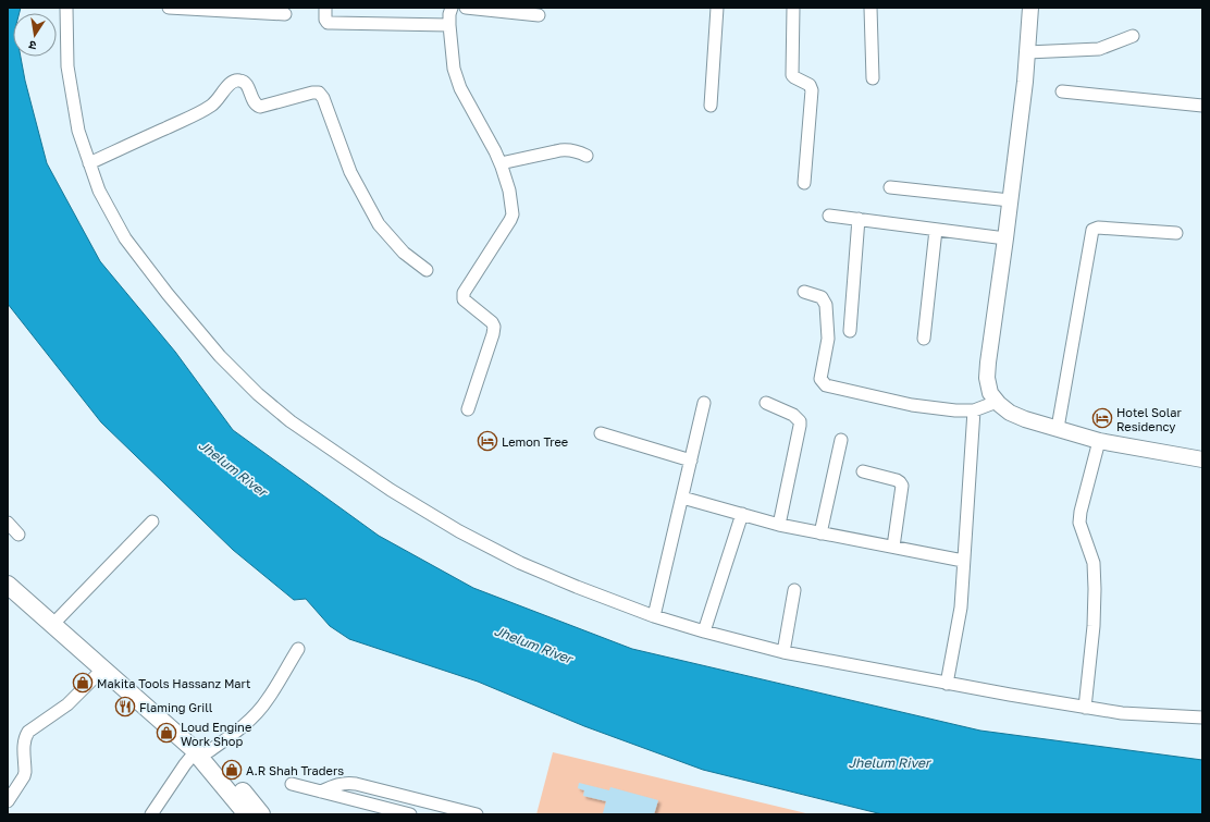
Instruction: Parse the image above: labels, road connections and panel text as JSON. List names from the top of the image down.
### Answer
{
  "water": ["Jhelum River"],
  "places": {
    "hotel": ["Hotel Solar Residency", "Lemon Tree"],
    "shop": ["Makita Tools Hassanz Mart", "Loud Engine Work Shop", "A.R Shah Traders"],
    "restaurant": ["Flaming Grill"]
  },
  "north": "bottom"
}
